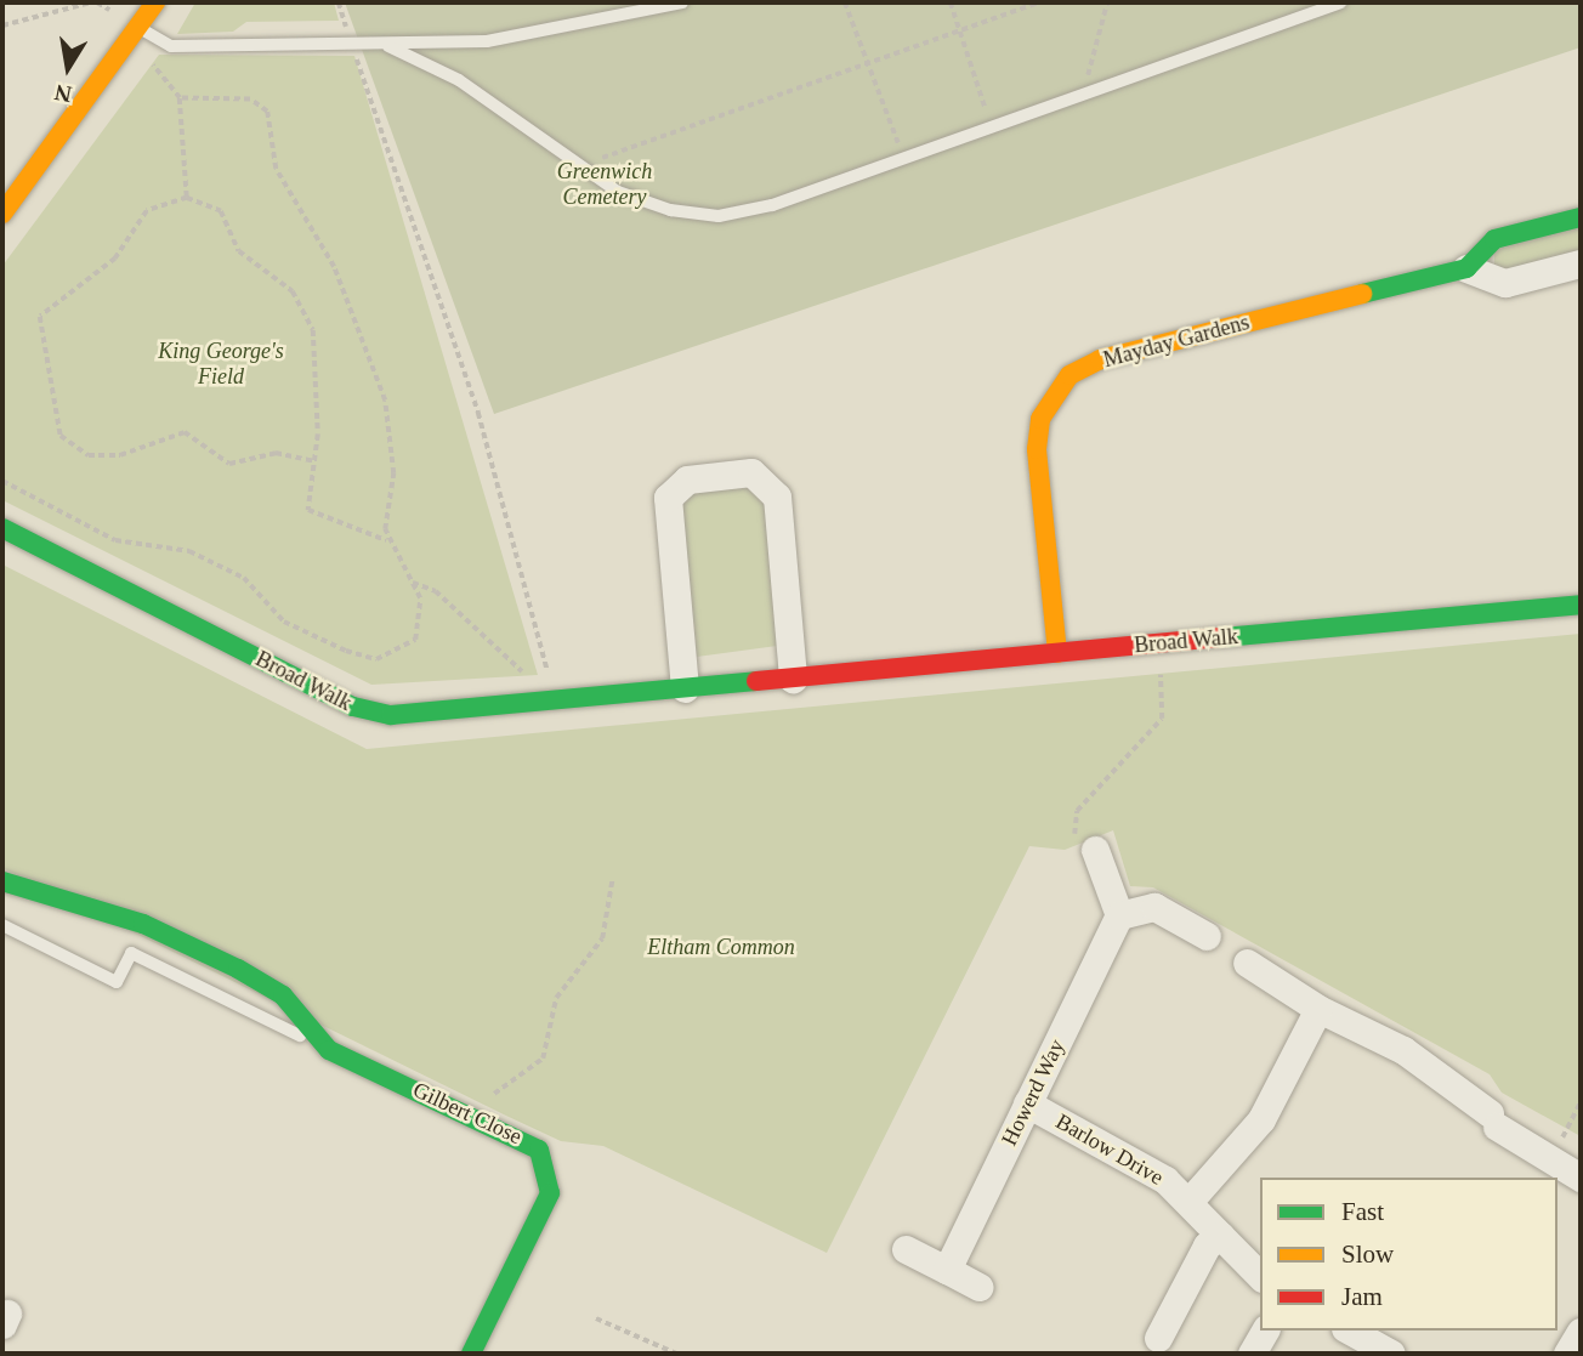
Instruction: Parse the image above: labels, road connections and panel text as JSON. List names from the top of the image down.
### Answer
{
  "streets": {
    "main road": ["Mayday Gardens", "Broad Walk", "Gilbert Close"],
    "street": ["Howerd Way", "Barlow Drive"]
  },
  "crossings": [
    ["Mayday Gardens", "Broad Walk"],
    ["Howerd Way", "Barlow Drive"]
  ],
  "parks": ["Greenwich Cemetery", "King George's Field", "Eltham Common"],
  "legend": ["Fast", "Slow", "Jam"],
  "north": "bottom"
}
